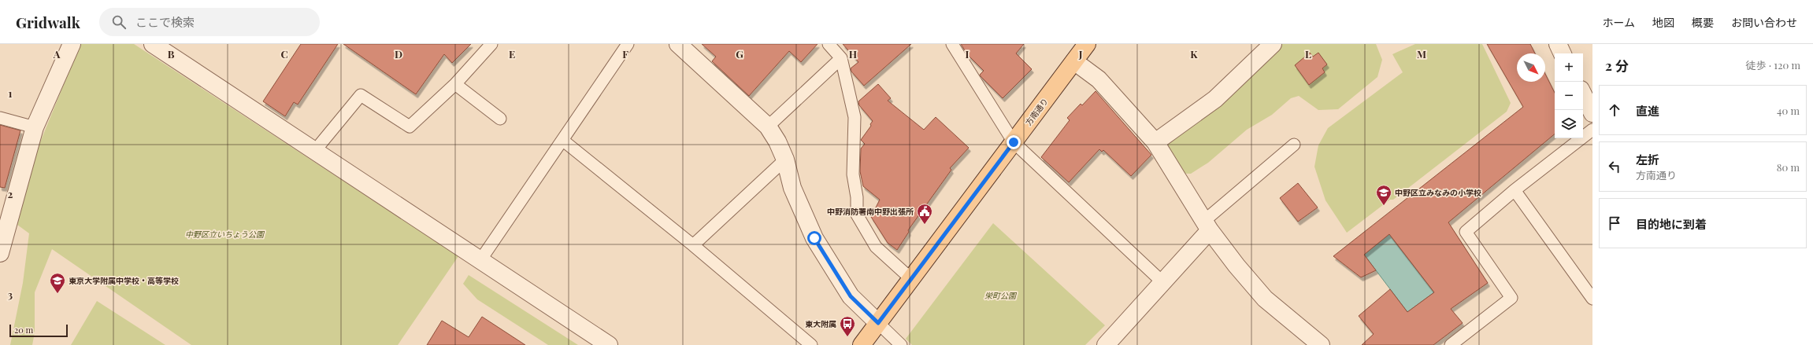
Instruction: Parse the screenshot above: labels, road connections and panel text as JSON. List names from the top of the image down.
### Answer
{
  "streets": {
    "main road": ["方南通り"]
  },
  "parks": ["中野区立いちょう公園", "栄町公園"],
  "places": {
    "school or university": ["中野区立みなみの小学校", "東京大学附属中学校・高等学校"],
    "public building": ["中野消防署南中野出張所"],
    "bus stop": ["東大附属"]
  },
  "scale_bar": "20 m",
  "north": "bottom right",
  "page": {
    "header": "Gridwalk",
    "search": "ここで検索",
    "nav": [
      "ホーム",
      "地図",
      "概要",
      "お問い合わせ"
    ],
    "heading": ["2 分", "徒歩 · 120 m"],
    "map_buttons": ["+", "−"],
    "list": [
      ["直進", "40 m"],
      ["左折", "方南通り", "80 m"],
      "目的地に到着"
    ],
    "scale": "20 m"
  },
  "grid": {
    "columns": [
      "A",
      "B",
      "C",
      "D",
      "E",
      "F",
      "G",
      "H",
      "I",
      "J",
      "K",
      "L",
      "M"
    ],
    "rows": ["1", "2", "3"]
  }
}
